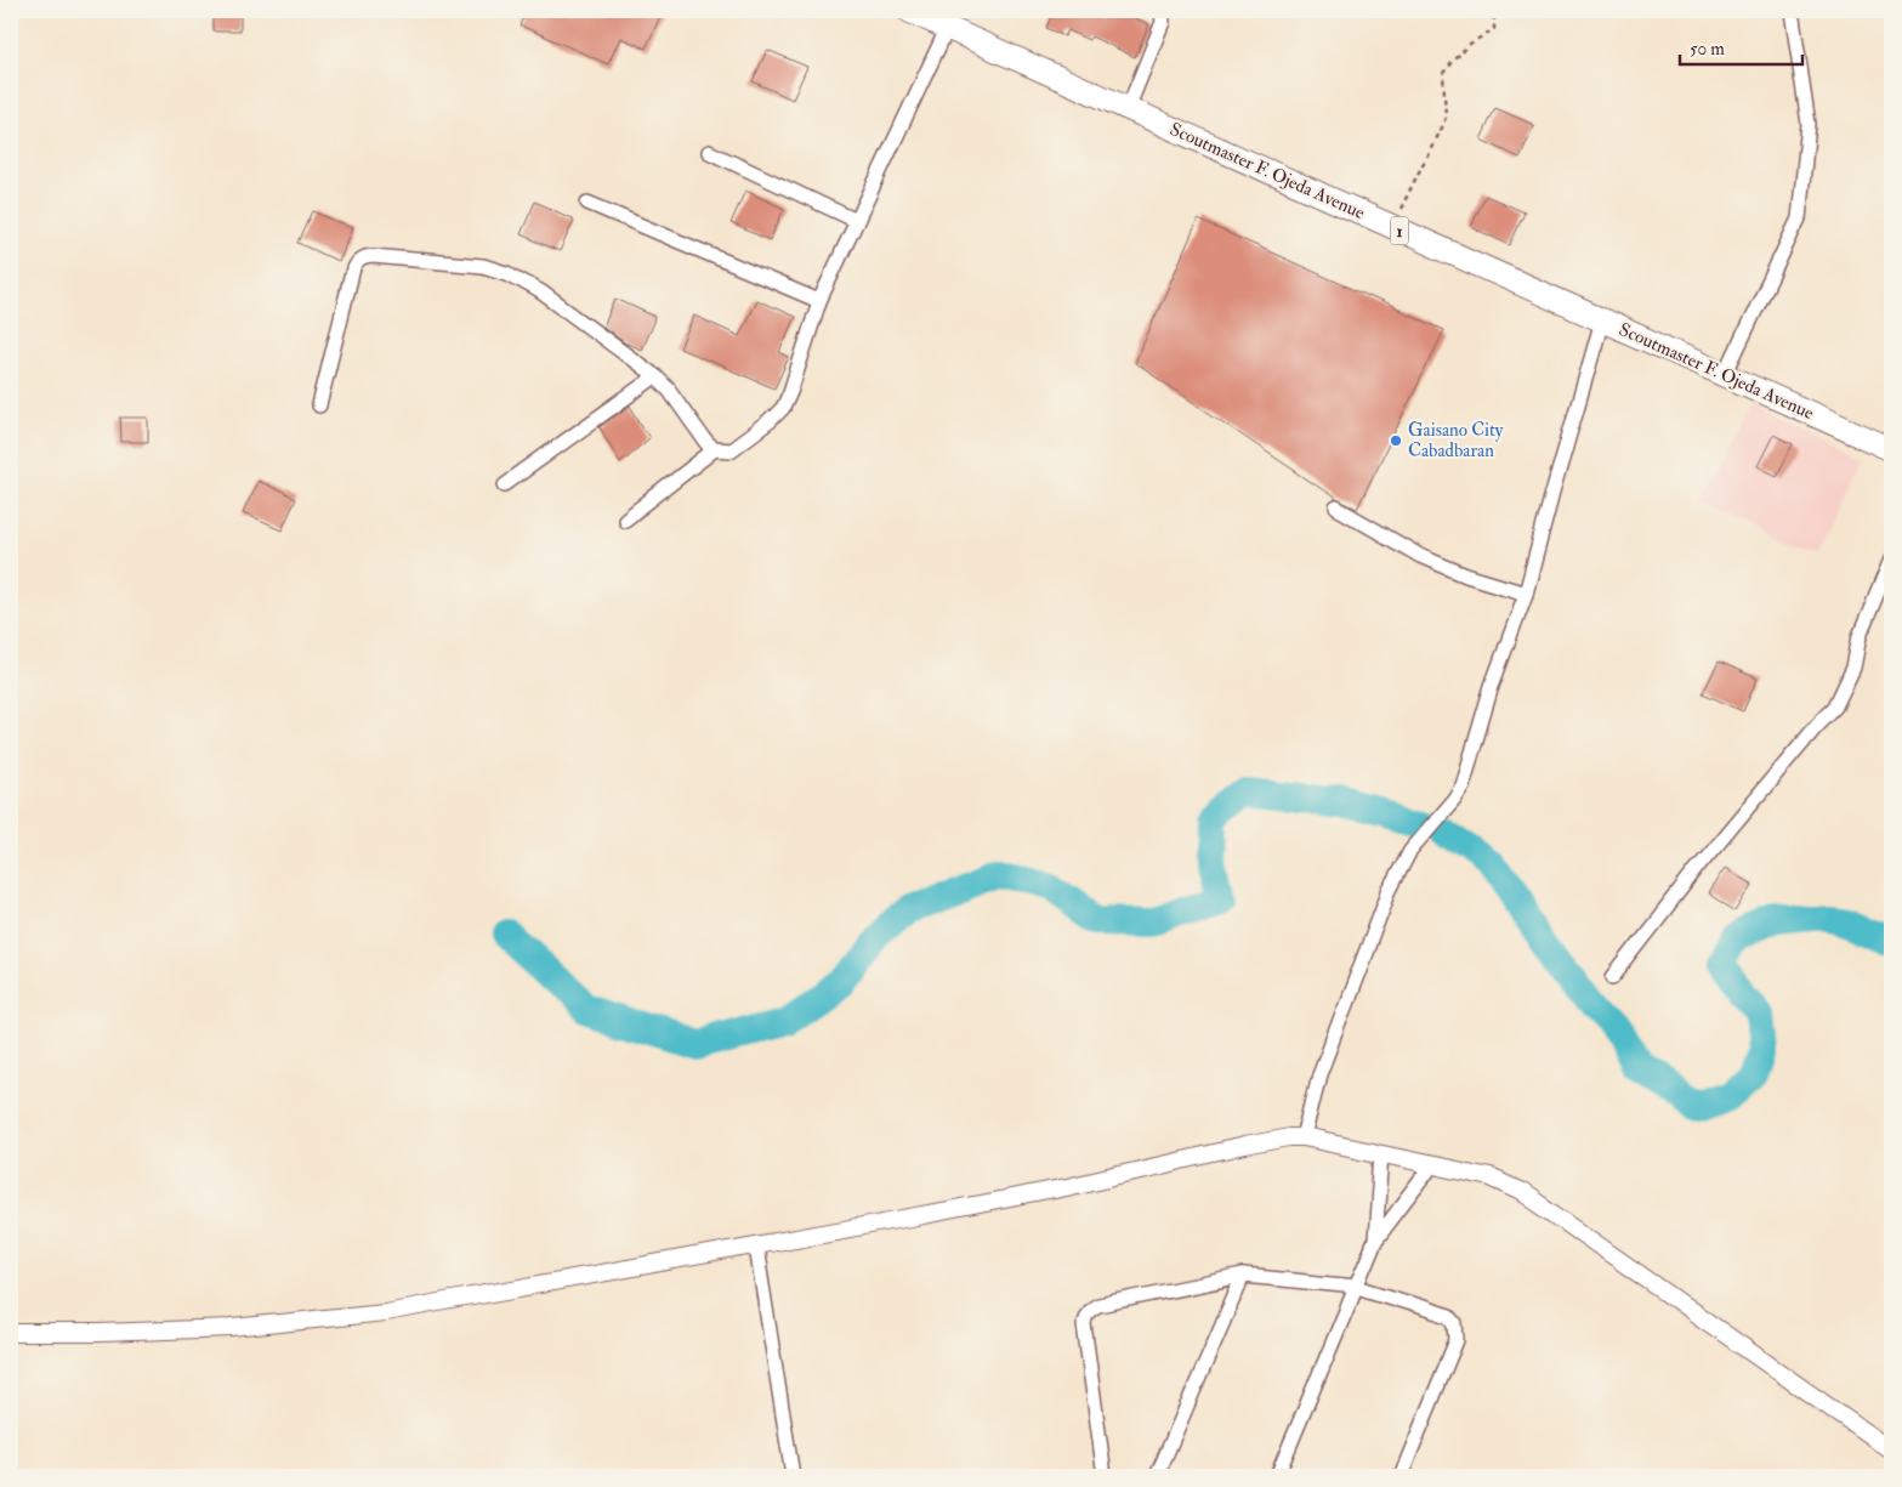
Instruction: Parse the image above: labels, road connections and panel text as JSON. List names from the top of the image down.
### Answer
{
  "streets": {
    "highway": ["Scoutmaster F. Ojeda Avenue", "1"]
  },
  "places": ["Gaisano City Cabadbaran"],
  "scale_bar": "50 m"
}
